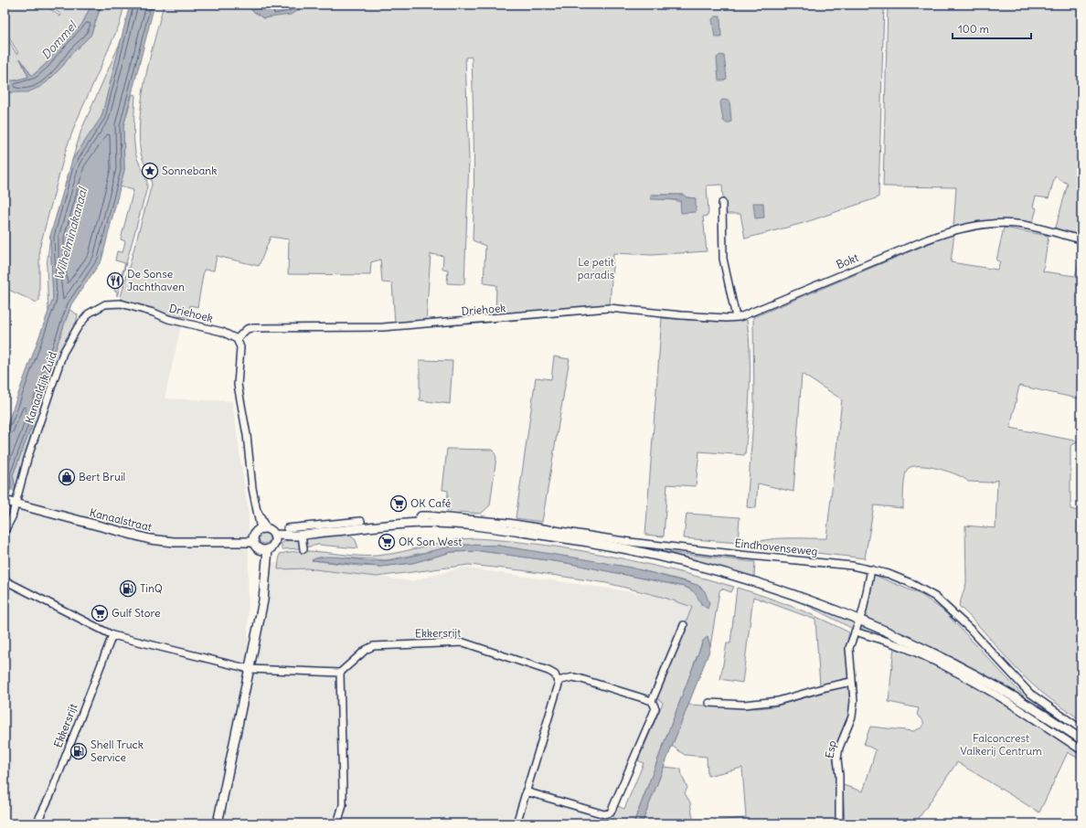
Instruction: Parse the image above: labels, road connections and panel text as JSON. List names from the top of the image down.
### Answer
{
  "streets": {
    "main road": ["Kanaalstraat", "Eindhovenseweg"],
    "street": [
      "Bokt",
      "Driehoek",
      "Kanaaldijk Zuid",
      "Ekkersrijt",
      "Esp"
    ]
  },
  "crossings": [
    ["Bokt", "Driehoek"],
    ["Driehoek", "Kanaaldijk Zuid"],
    ["Kanaaldijk Zuid", "Kanaalstraat"],
    ["Eindhovenseweg", "Esp"]
  ],
  "water": ["Dommel", "Wilhelminakanaal"],
  "parks": ["Le petit paradis", "Falconcrest Valkerij Centrum"],
  "places": {
    "place": ["Sonnebank"],
    "restaurant": ["De Sonse Jachthaven"],
    "shop": ["Bert Bruil"],
    "supermarket": ["OK Café", "OK Son West", "Gulf Store"],
    "fuel station": ["TinQ", "Shell Truck Service"]
  },
  "scale_bar": "100 m"
}
